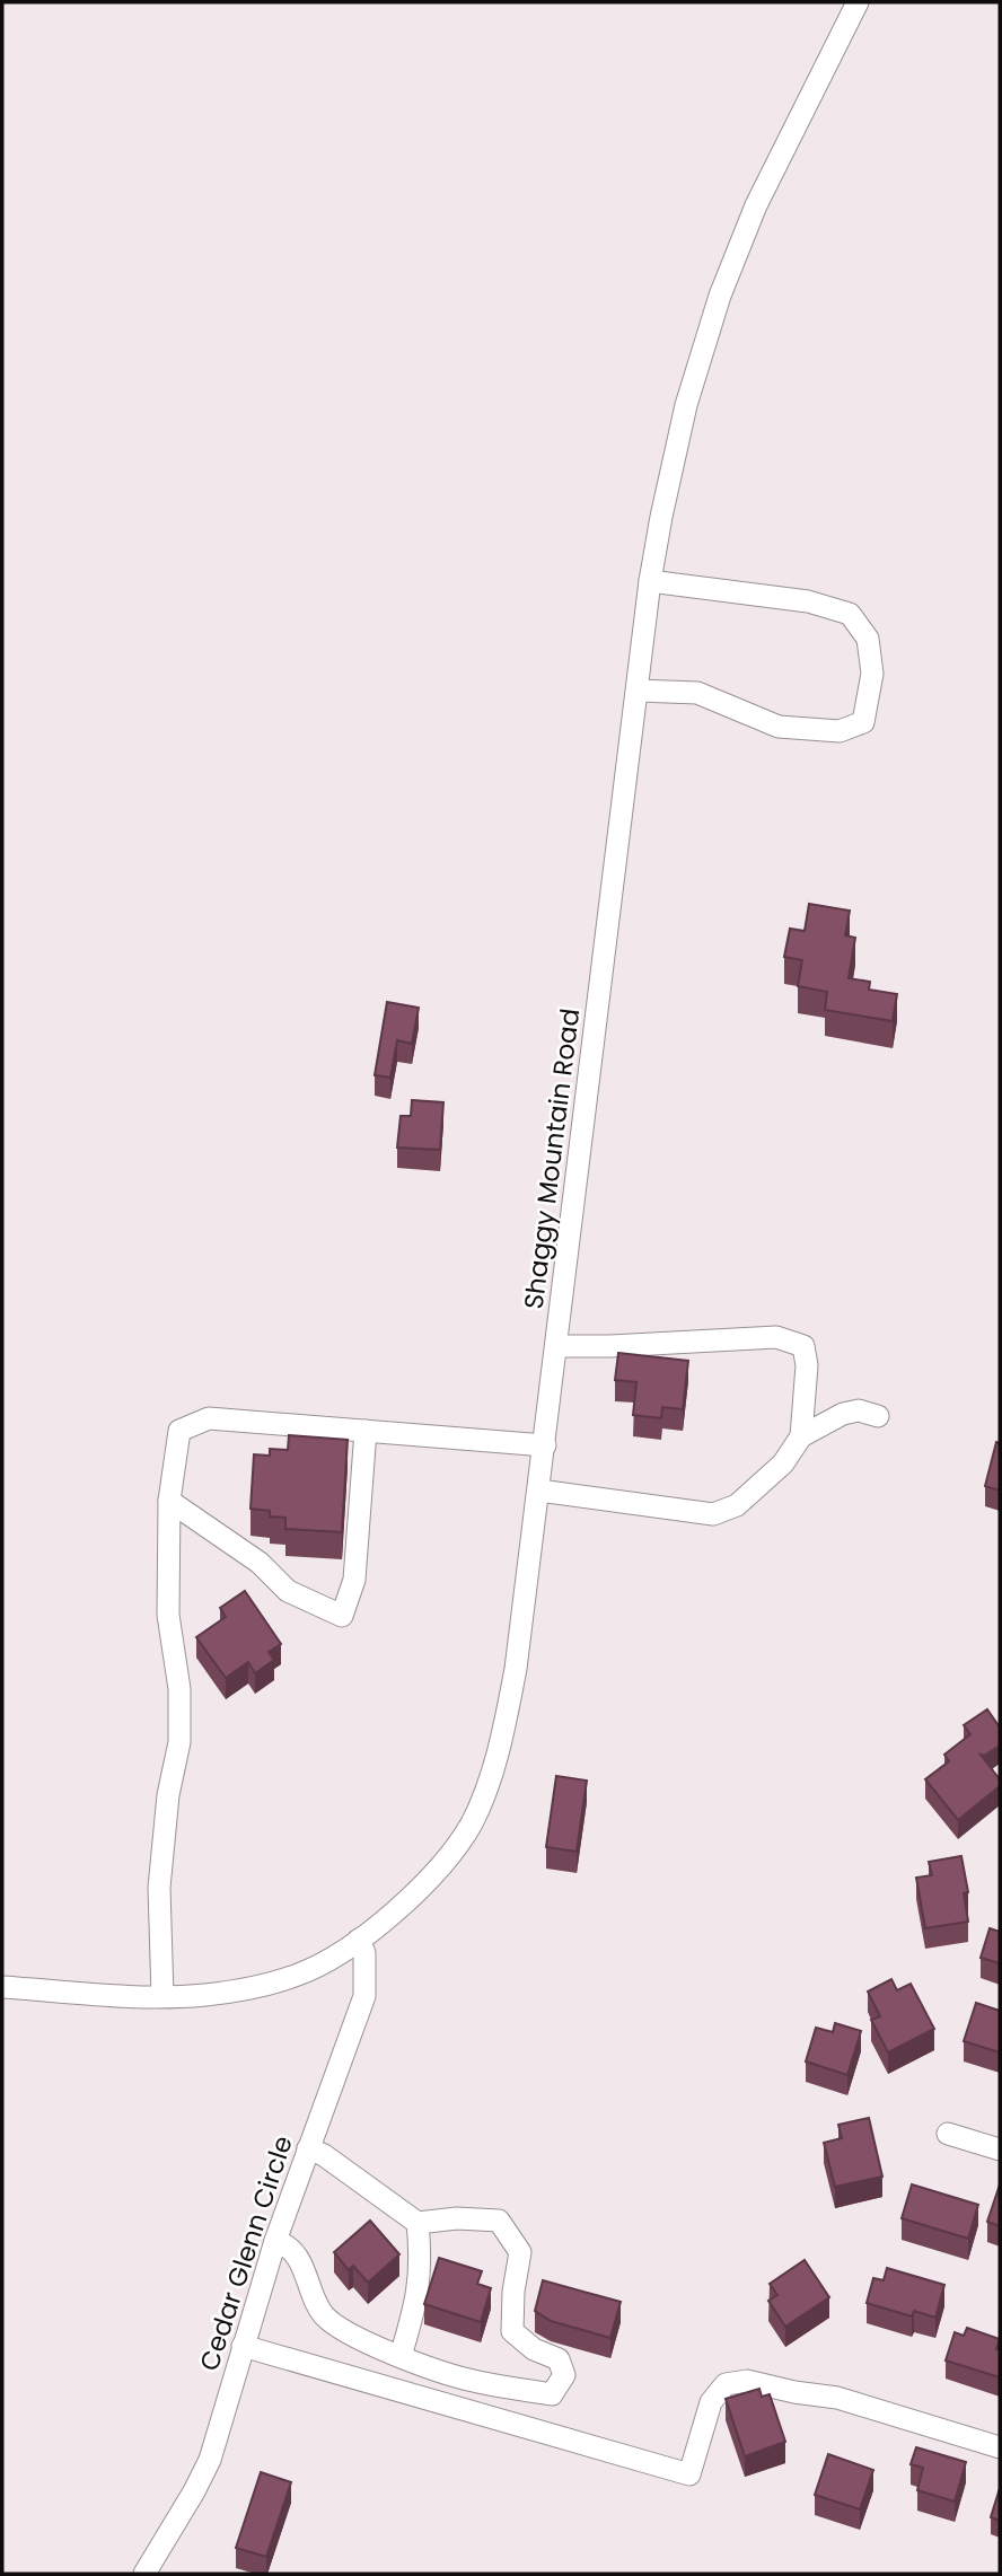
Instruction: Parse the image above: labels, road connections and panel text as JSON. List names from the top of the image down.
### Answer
{
  "streets": {
    "street": ["Shaggy Mountain Road", "Cedar Glenn Circle"]
  },
  "crossings": [
    ["Shaggy Mountain Road", "Cedar Glenn Circle"]
  ]
}
